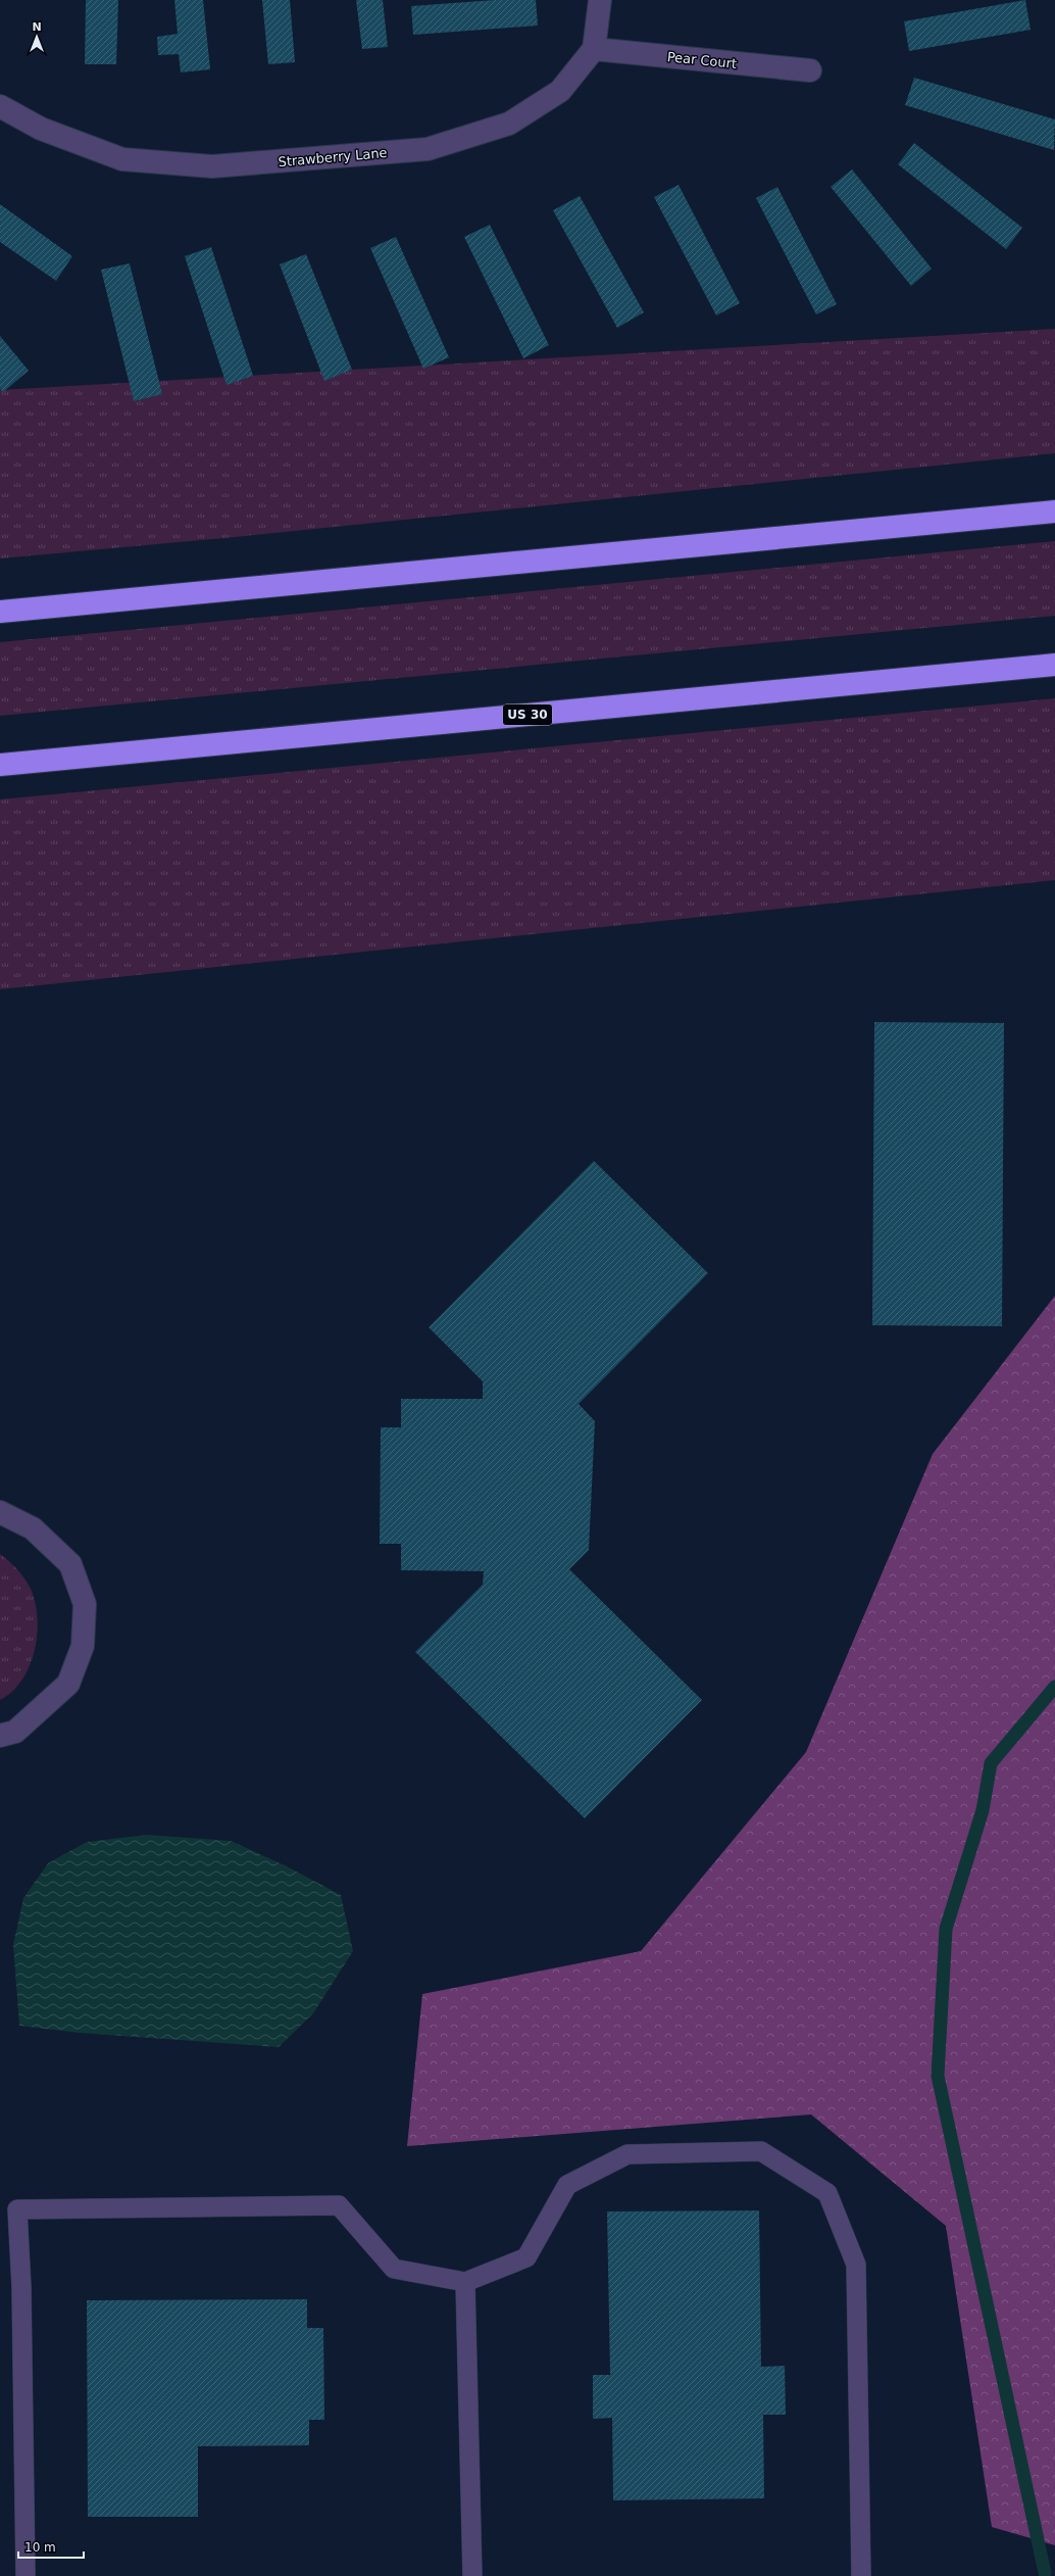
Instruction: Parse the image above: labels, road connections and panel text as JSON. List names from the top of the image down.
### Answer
{
  "streets": {
    "highway": ["US 30"],
    "street": ["Pear Court", "Strawberry Lane"]
  },
  "crossings": [
    ["Pear Court", "Strawberry Lane"]
  ],
  "scale_bar": "10 m",
  "north": "top"
}
